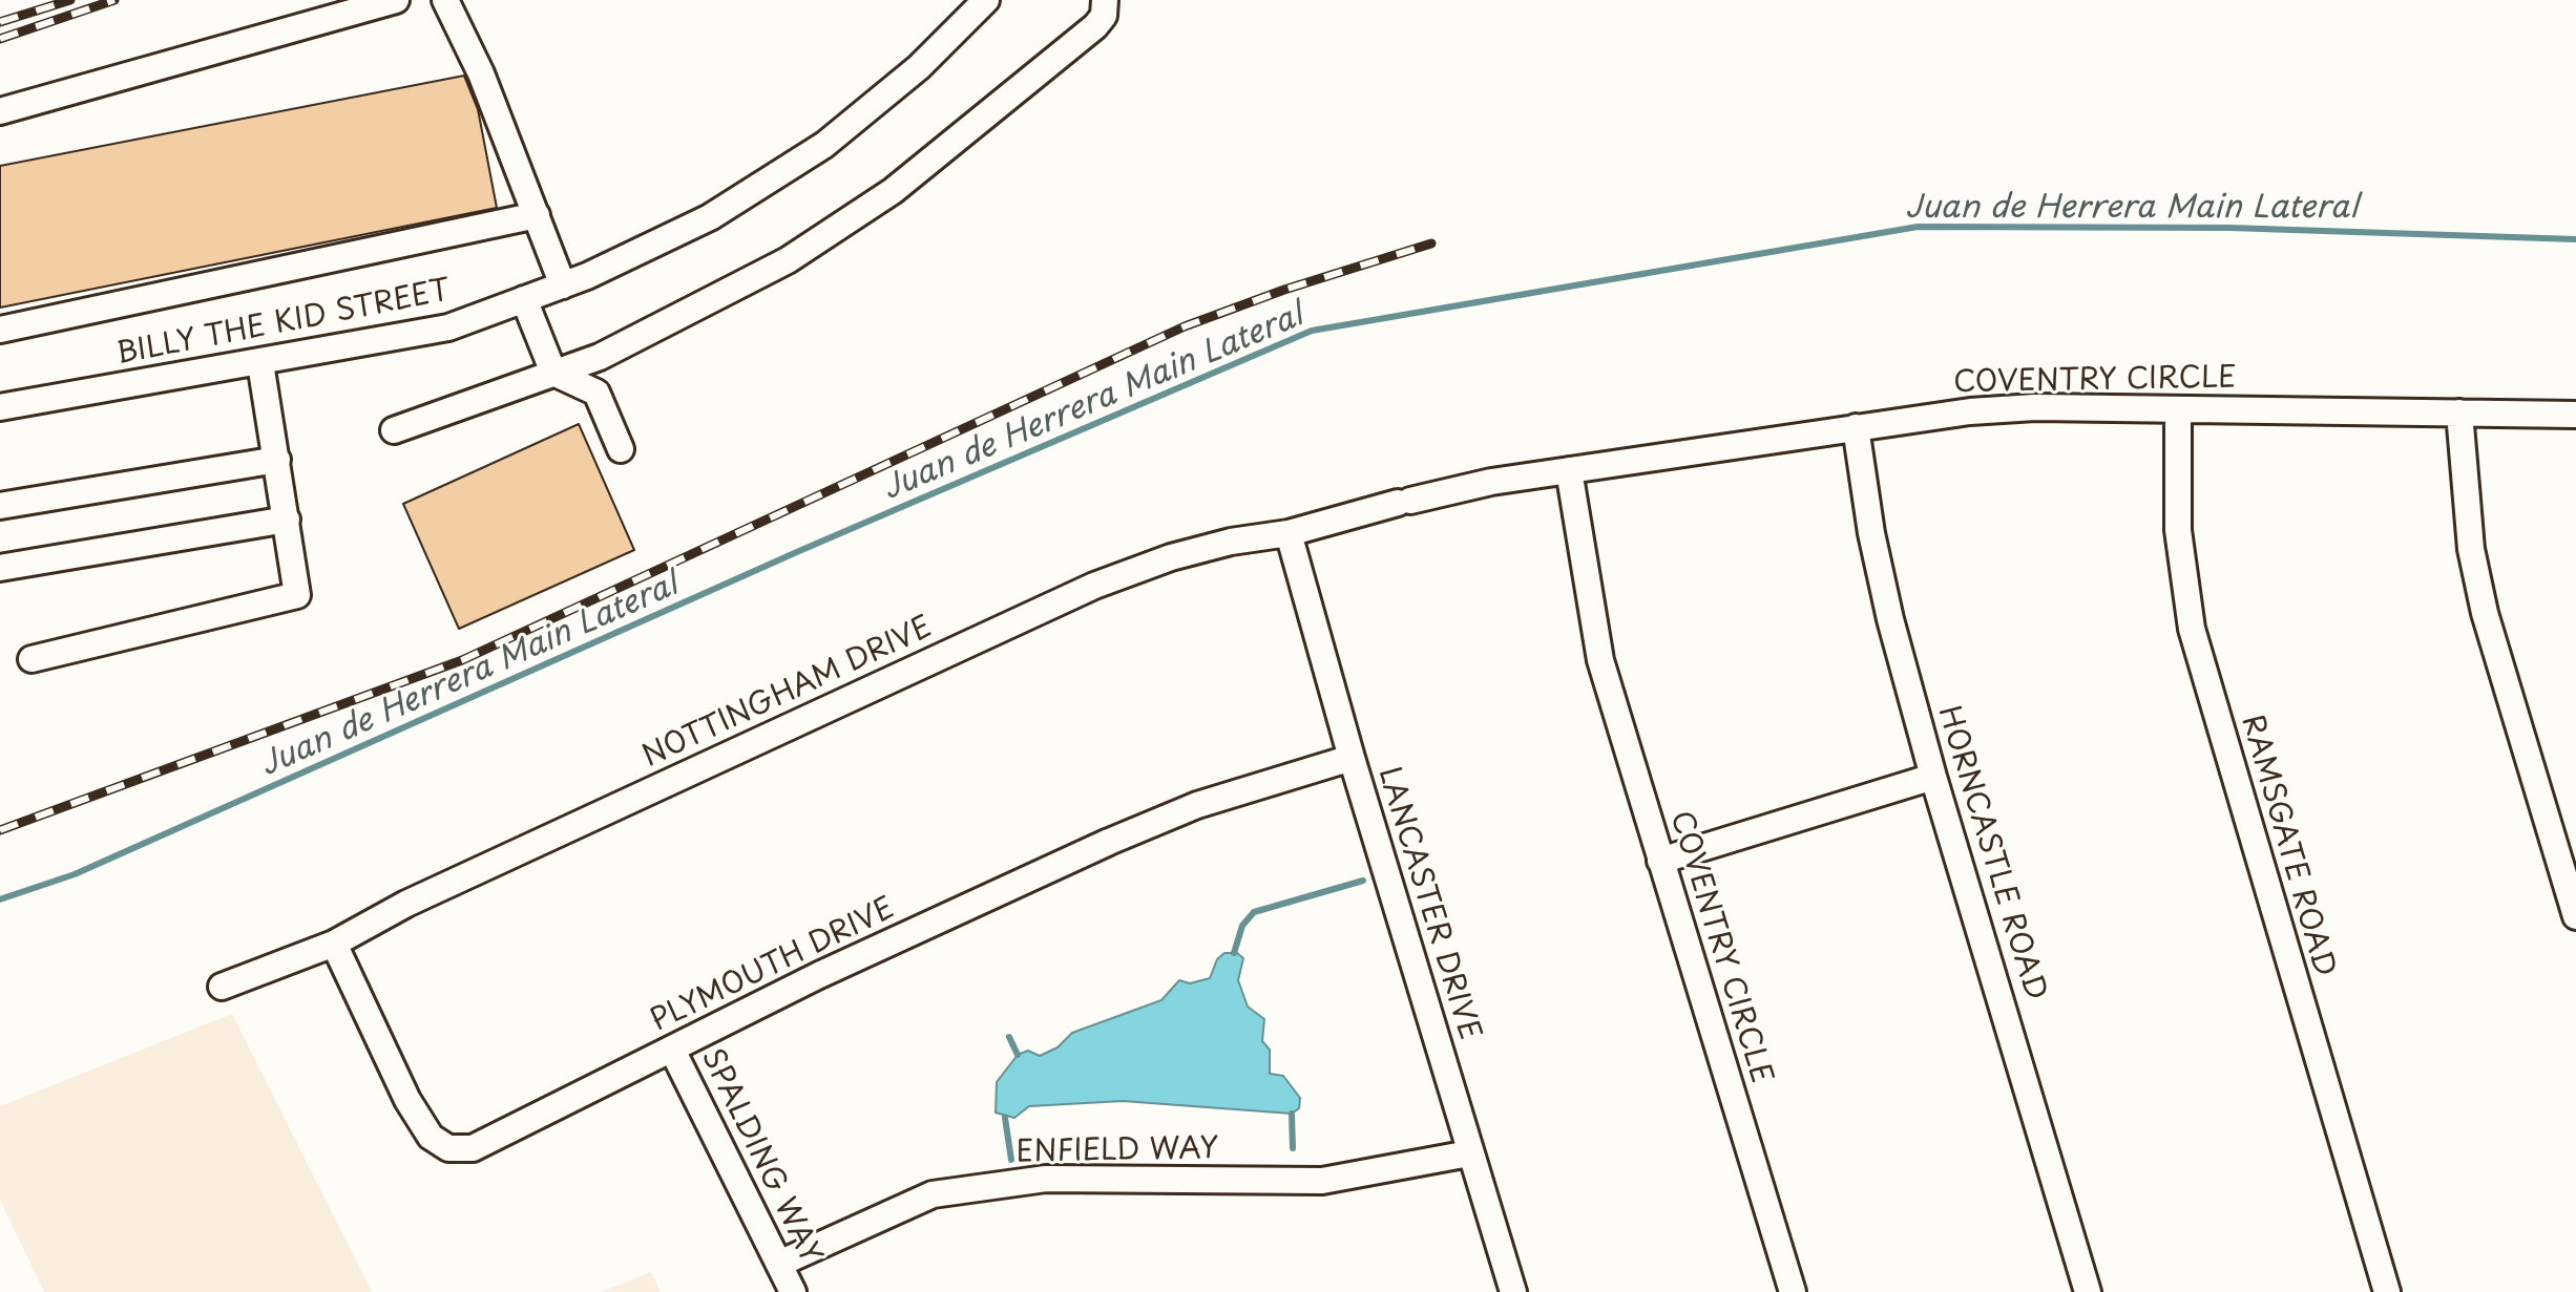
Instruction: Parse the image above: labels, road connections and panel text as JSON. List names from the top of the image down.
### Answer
{
  "streets": {
    "street": [
      "BILLY THE KID STREET",
      "COVENTRY CIRCLE",
      "NOTTINGHAM DRIVE",
      "RAMSGATE ROAD",
      "HORNCASTLE ROAD",
      "LANCASTER DRIVE",
      "PLYMOUTH DRIVE",
      "ENFIELD WAY",
      "SPALDING WAY"
    ]
  },
  "crossings": [
    ["COVENTRY CIRCLE", "NOTTINGHAM DRIVE"],
    ["COVENTRY CIRCLE", "RAMSGATE ROAD"],
    ["COVENTRY CIRCLE", "HORNCASTLE ROAD"],
    ["NOTTINGHAM DRIVE", "LANCASTER DRIVE"],
    ["NOTTINGHAM DRIVE", "PLYMOUTH DRIVE"],
    ["LANCASTER DRIVE", "PLYMOUTH DRIVE"],
    ["LANCASTER DRIVE", "ENFIELD WAY"],
    ["PLYMOUTH DRIVE", "SPALDING WAY"],
    ["ENFIELD WAY", "SPALDING WAY"]
  ],
  "water": ["Juan de Herrera Main Lateral"]
}
